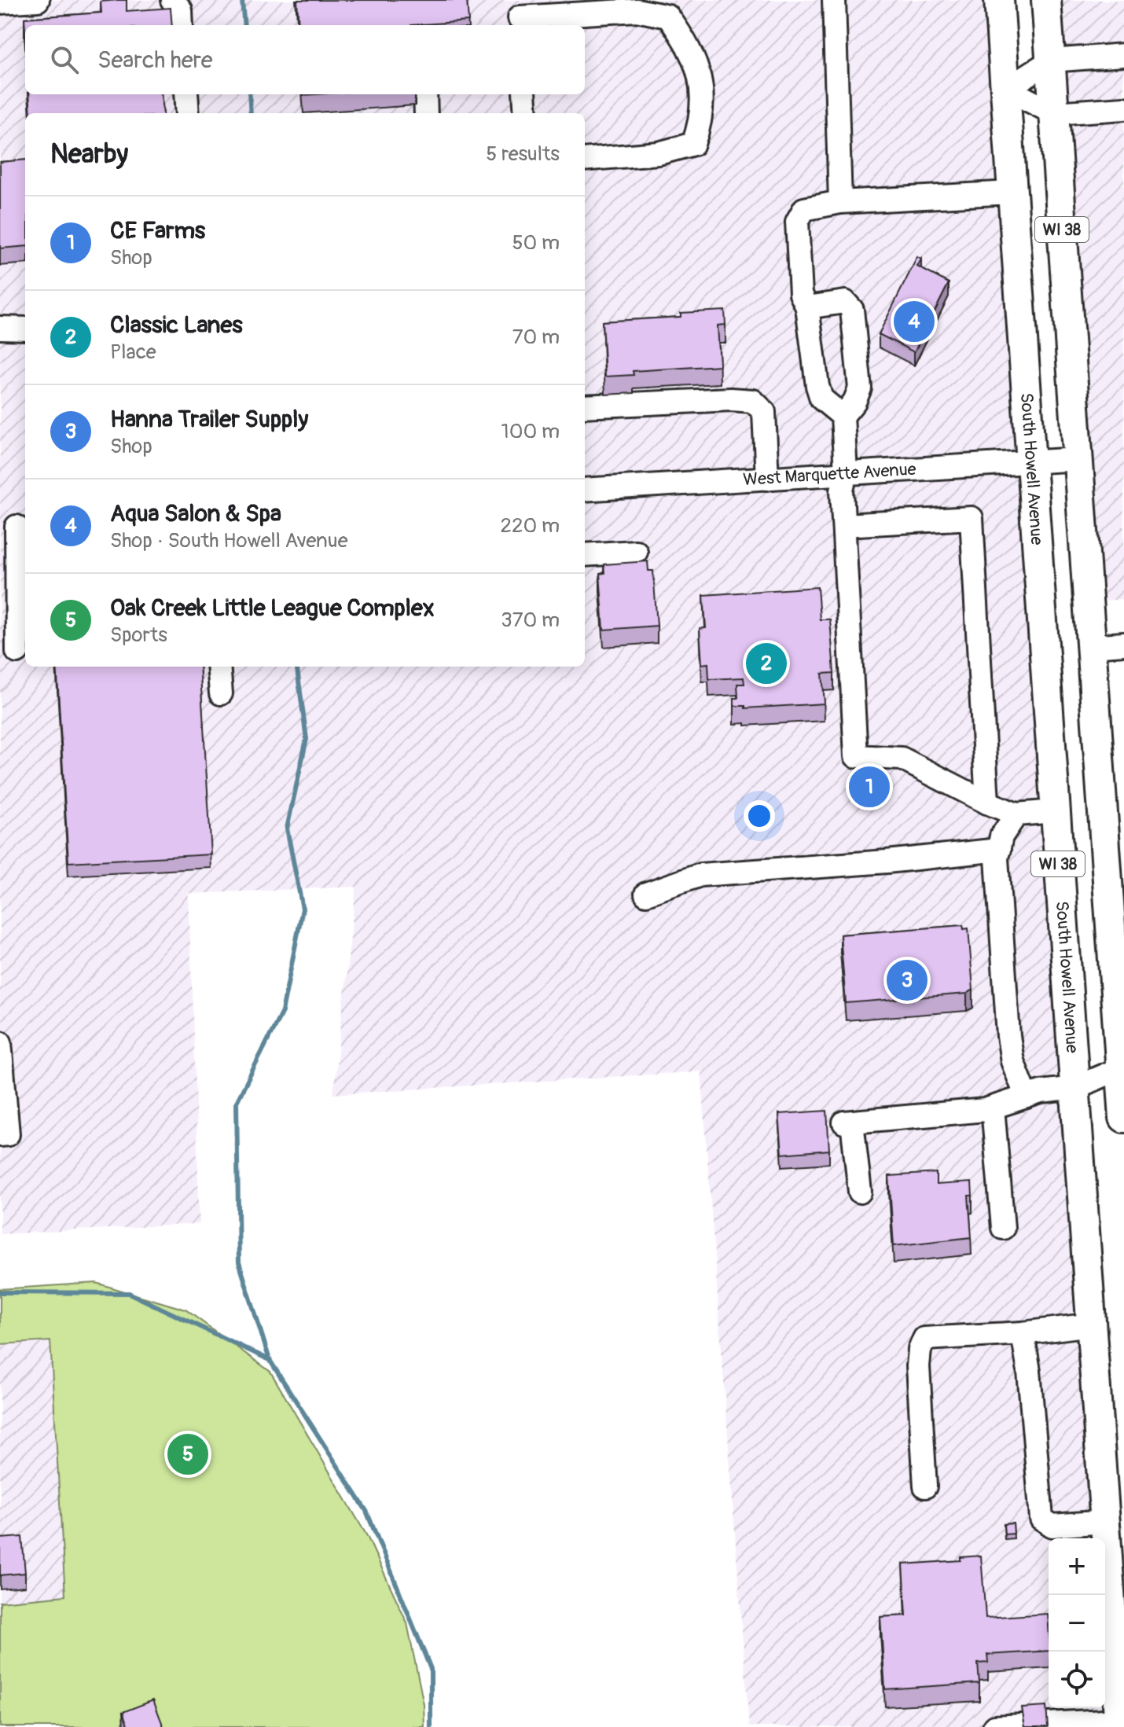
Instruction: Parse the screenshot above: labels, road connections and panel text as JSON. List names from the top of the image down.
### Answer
{
  "streets": {
    "main road": ["WI 38", "South Howell Avenue"],
    "street": ["West Marquette Avenue"]
  },
  "crossings": [
    ["WI 38", "West Marquette Avenue"],
    ["South Howell Avenue", "West Marquette Avenue"]
  ],
  "page": {
    "search": "Search here",
    "heading": ["Nearby", "5 results"],
    "list": [
      {
        "mark": "1",
        "name": "CE Farms",
        "note": "Shop",
        "value": "50 m"
      },
      {
        "mark": "2",
        "name": "Classic Lanes",
        "note": "Place",
        "value": "70 m"
      },
      {
        "mark": "3",
        "name": "Hanna Trailer Supply",
        "note": "Shop",
        "value": "100 m"
      },
      {
        "mark": "4",
        "name": "Aqua Salon & Spa",
        "note": "Shop · South Howell Avenue",
        "value": "220 m"
      },
      {
        "mark": "5",
        "name": "Oak Creek Little League Complex",
        "note": "Sports",
        "value": "370 m"
      }
    ],
    "pins": [
      "4",
      "2",
      "1",
      "3",
      "5"
    ],
    "map_buttons": ["+", "−"]
  }
}
